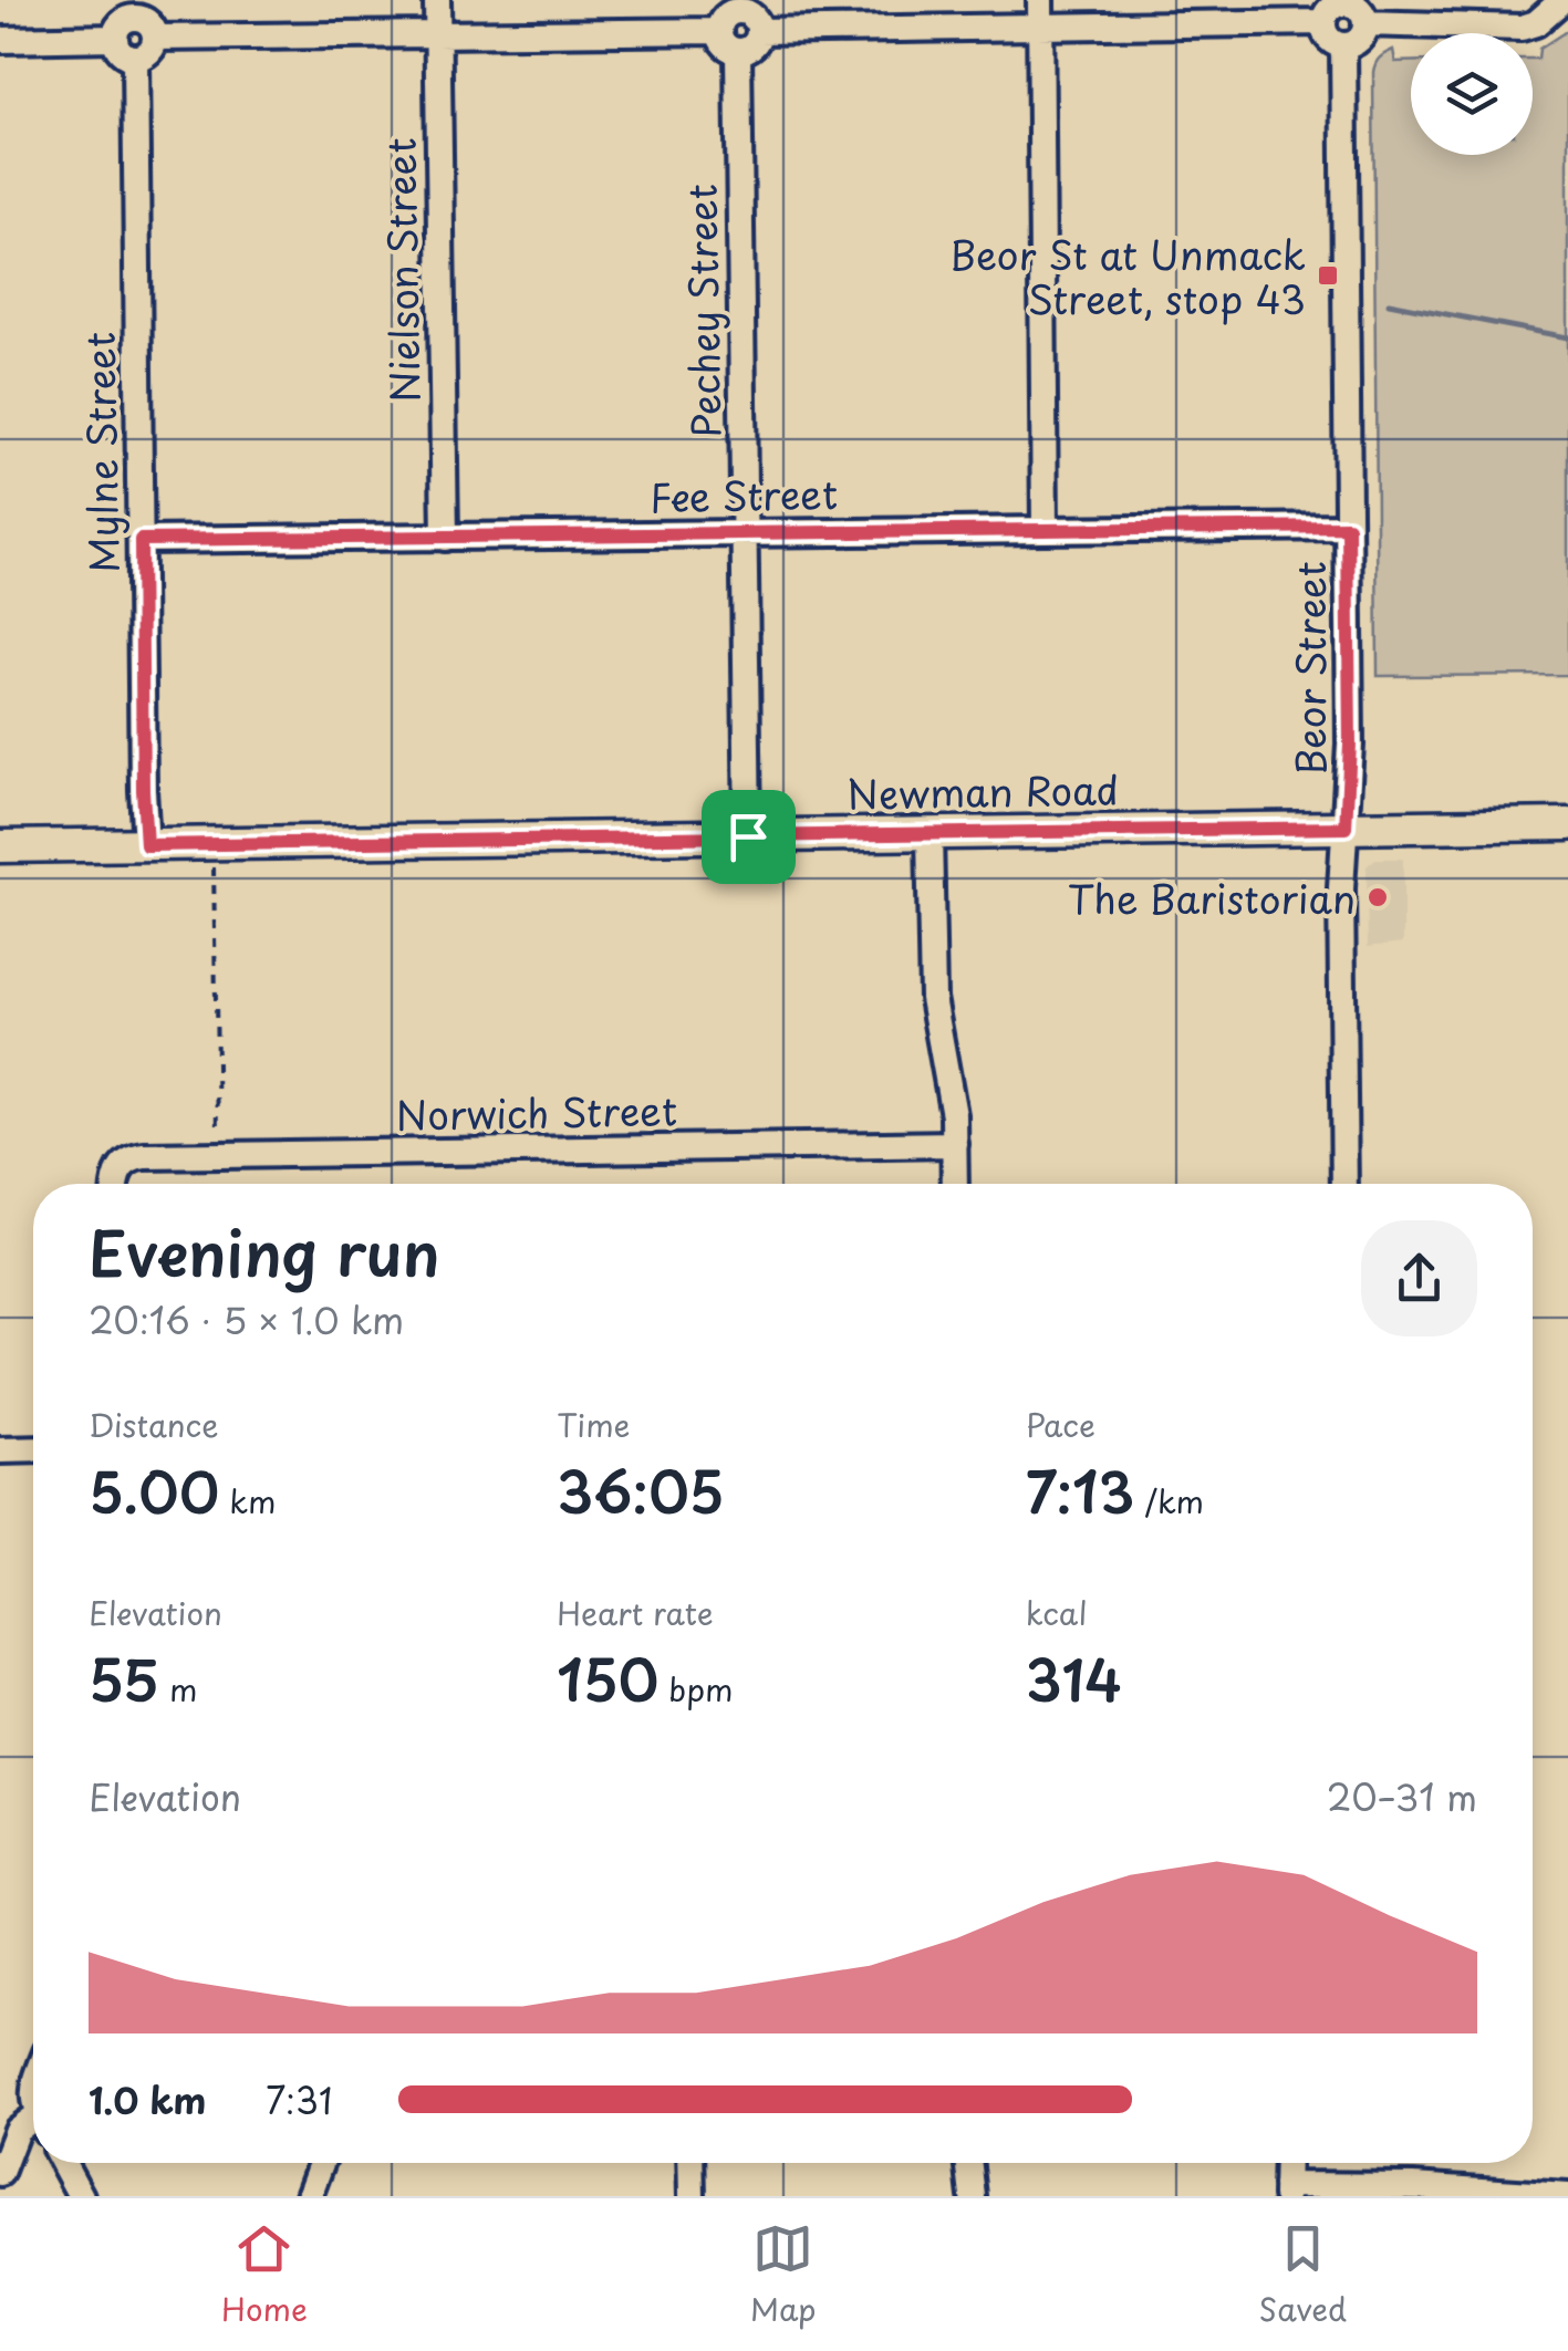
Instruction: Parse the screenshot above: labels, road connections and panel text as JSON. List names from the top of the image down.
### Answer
{
  "streets": {
    "main road": ["Newman Road"],
    "street": [
      "Nielson Street",
      "Pechey Street",
      "Mylne Street",
      "Fee Street",
      "Beor Street",
      "Norwich Street"
    ]
  },
  "crossings": [
    ["Nielson Street", "Fee Street"],
    ["Pechey Street", "Fee Street"],
    ["Pechey Street", "Newman Road"],
    ["Mylne Street", "Fee Street"],
    ["Mylne Street", "Newman Road"],
    ["Fee Street", "Beor Street"],
    ["Beor Street", "Newman Road"]
  ],
  "places": {
    "transit": ["Beor St at Unmack Street, stop 43"],
    "other": ["The Baristorian"]
  },
  "page": {
    "heading": ["Evening run", "20:16 · 5 × 1.0 km"],
    "stats": [
      ["Distance", "5.00 km"],
      ["Time", "36:05"],
      ["Pace", "7:13 /km"],
      ["Elevation", "55 m"],
      ["Heart rate", "150 bpm"],
      ["kcal", "314"]
    ],
    "chart": ["Elevation", "20–31 m"],
    "list": [
      {
        "name": "1.0 km",
        "note": "7:31"
      }
    ],
    "tabs": ["Home", "Map", "Saved"]
  }
}
